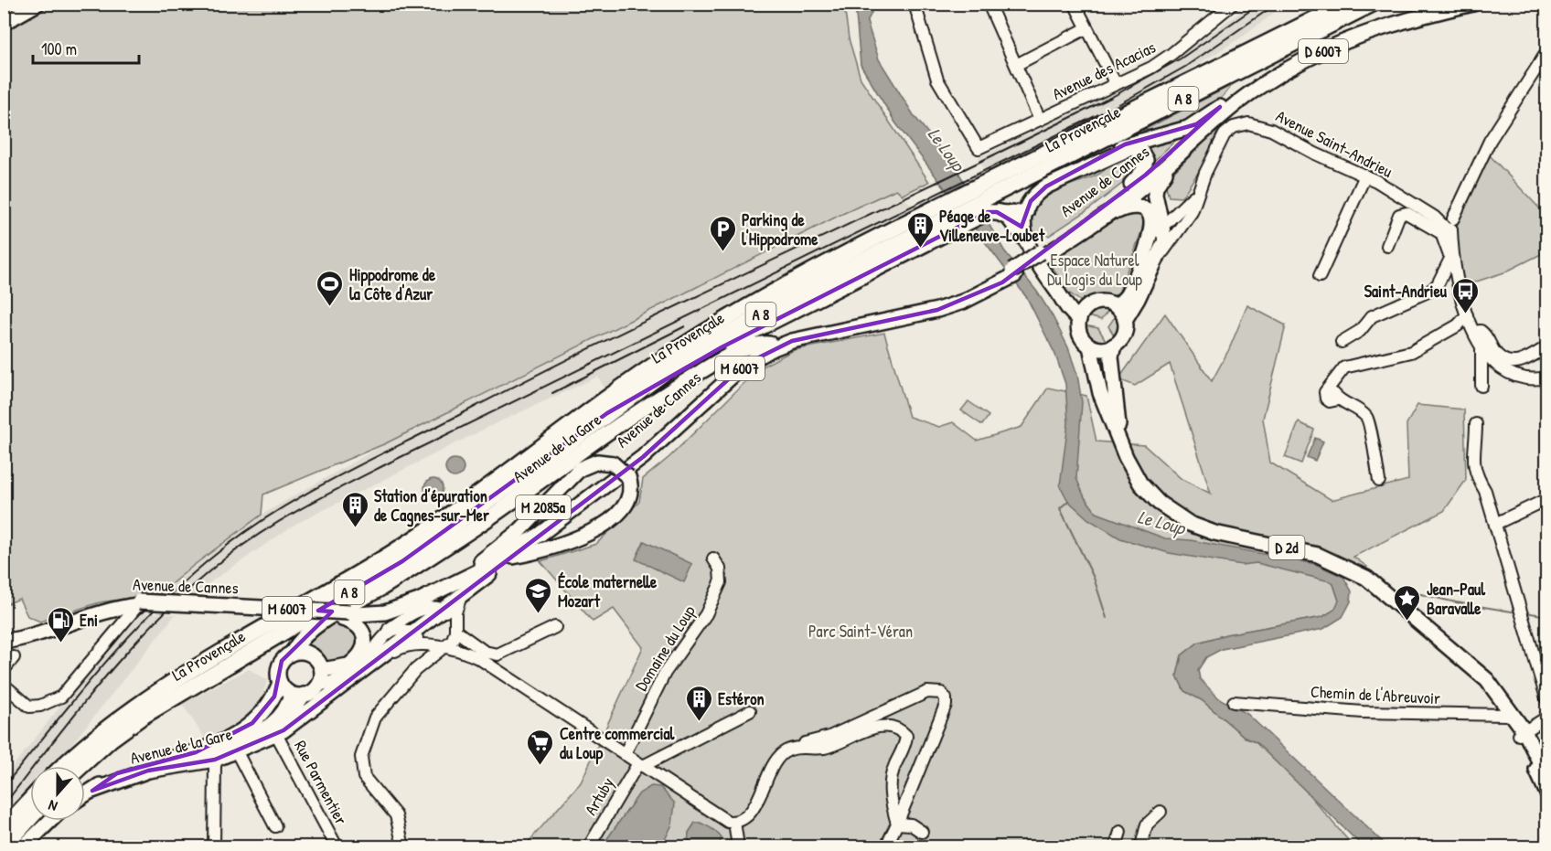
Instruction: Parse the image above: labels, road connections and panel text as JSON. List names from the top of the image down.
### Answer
{
  "streets": {
    "highway": ["A 8", "La Provençale"],
    "main road": [
      "D 6007",
      "Avenue de Cannes",
      "M 6007",
      "Avenue de la Gare",
      "M 2085a",
      "D 2d"
    ],
    "street": [
      "Avenue des Acacias",
      "Avenue Saint-Andrieu",
      "Domaine du Loup",
      "Chemin de l'Abreuvoir",
      "Rue Parmentier",
      "Artuby"
    ]
  },
  "crossings": [
    ["D 6007", "Avenue de Cannes"],
    ["Avenue de Cannes", "Avenue de la Gare"],
    ["Avenue de Cannes", "M 2085a"],
    ["Avenue de la Gare", "M 2085a"],
    ["Avenue de la Gare", "Rue Parmentier"],
    ["D 2d", "Chemin de l'Abreuvoir"]
  ],
  "water": ["Le Loup"],
  "parks": ["Espace Naturel Du Logis du Loup", "Parc Saint-Véran"],
  "places": {
    "building": ["Péage de Villeneuve-Loubet", "Station d’épuration de Cagnes-sur-Mer", "Estéron"],
    "parking": ["Parking de l'Hippodrome"],
    "sports": ["Hippodrome de la Côte d'Azur"],
    "bus stop": ["Saint-Andrieu"],
    "school or university": ["École maternelle Mozart"],
    "place": ["Jean-Paul Baravalle"],
    "fuel station": ["Eni"],
    "supermarket": ["Centre commercial du Loup"]
  },
  "scale_bar": "100 m",
  "north": "bottom"
}
